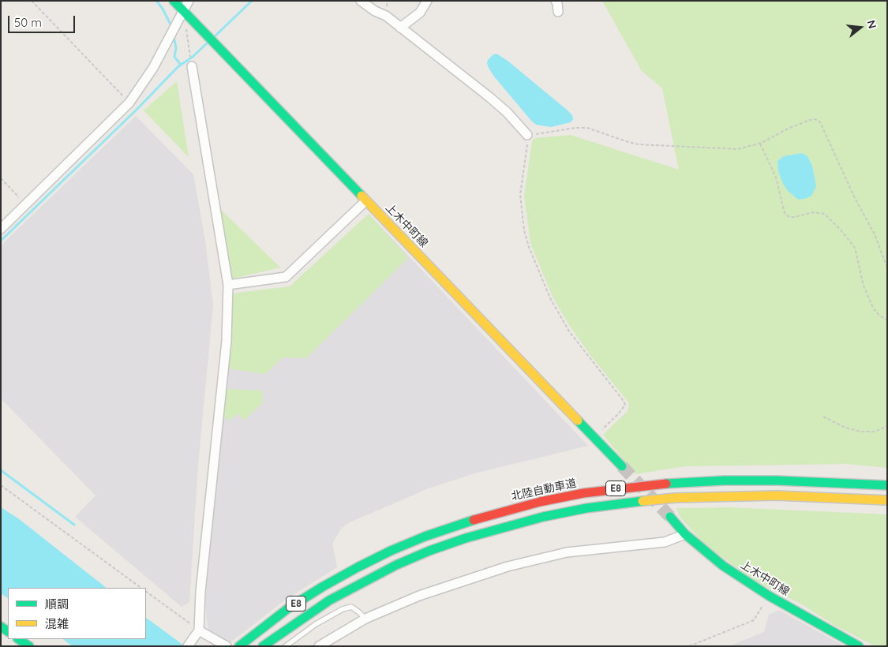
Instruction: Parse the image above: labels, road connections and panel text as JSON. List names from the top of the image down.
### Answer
{
  "streets": {
    "main road": ["上木中町線", "E8", "北陸自動車道"]
  },
  "legend": ["順調", "混雑"],
  "scale_bar": "50 m",
  "north": "right"
}
